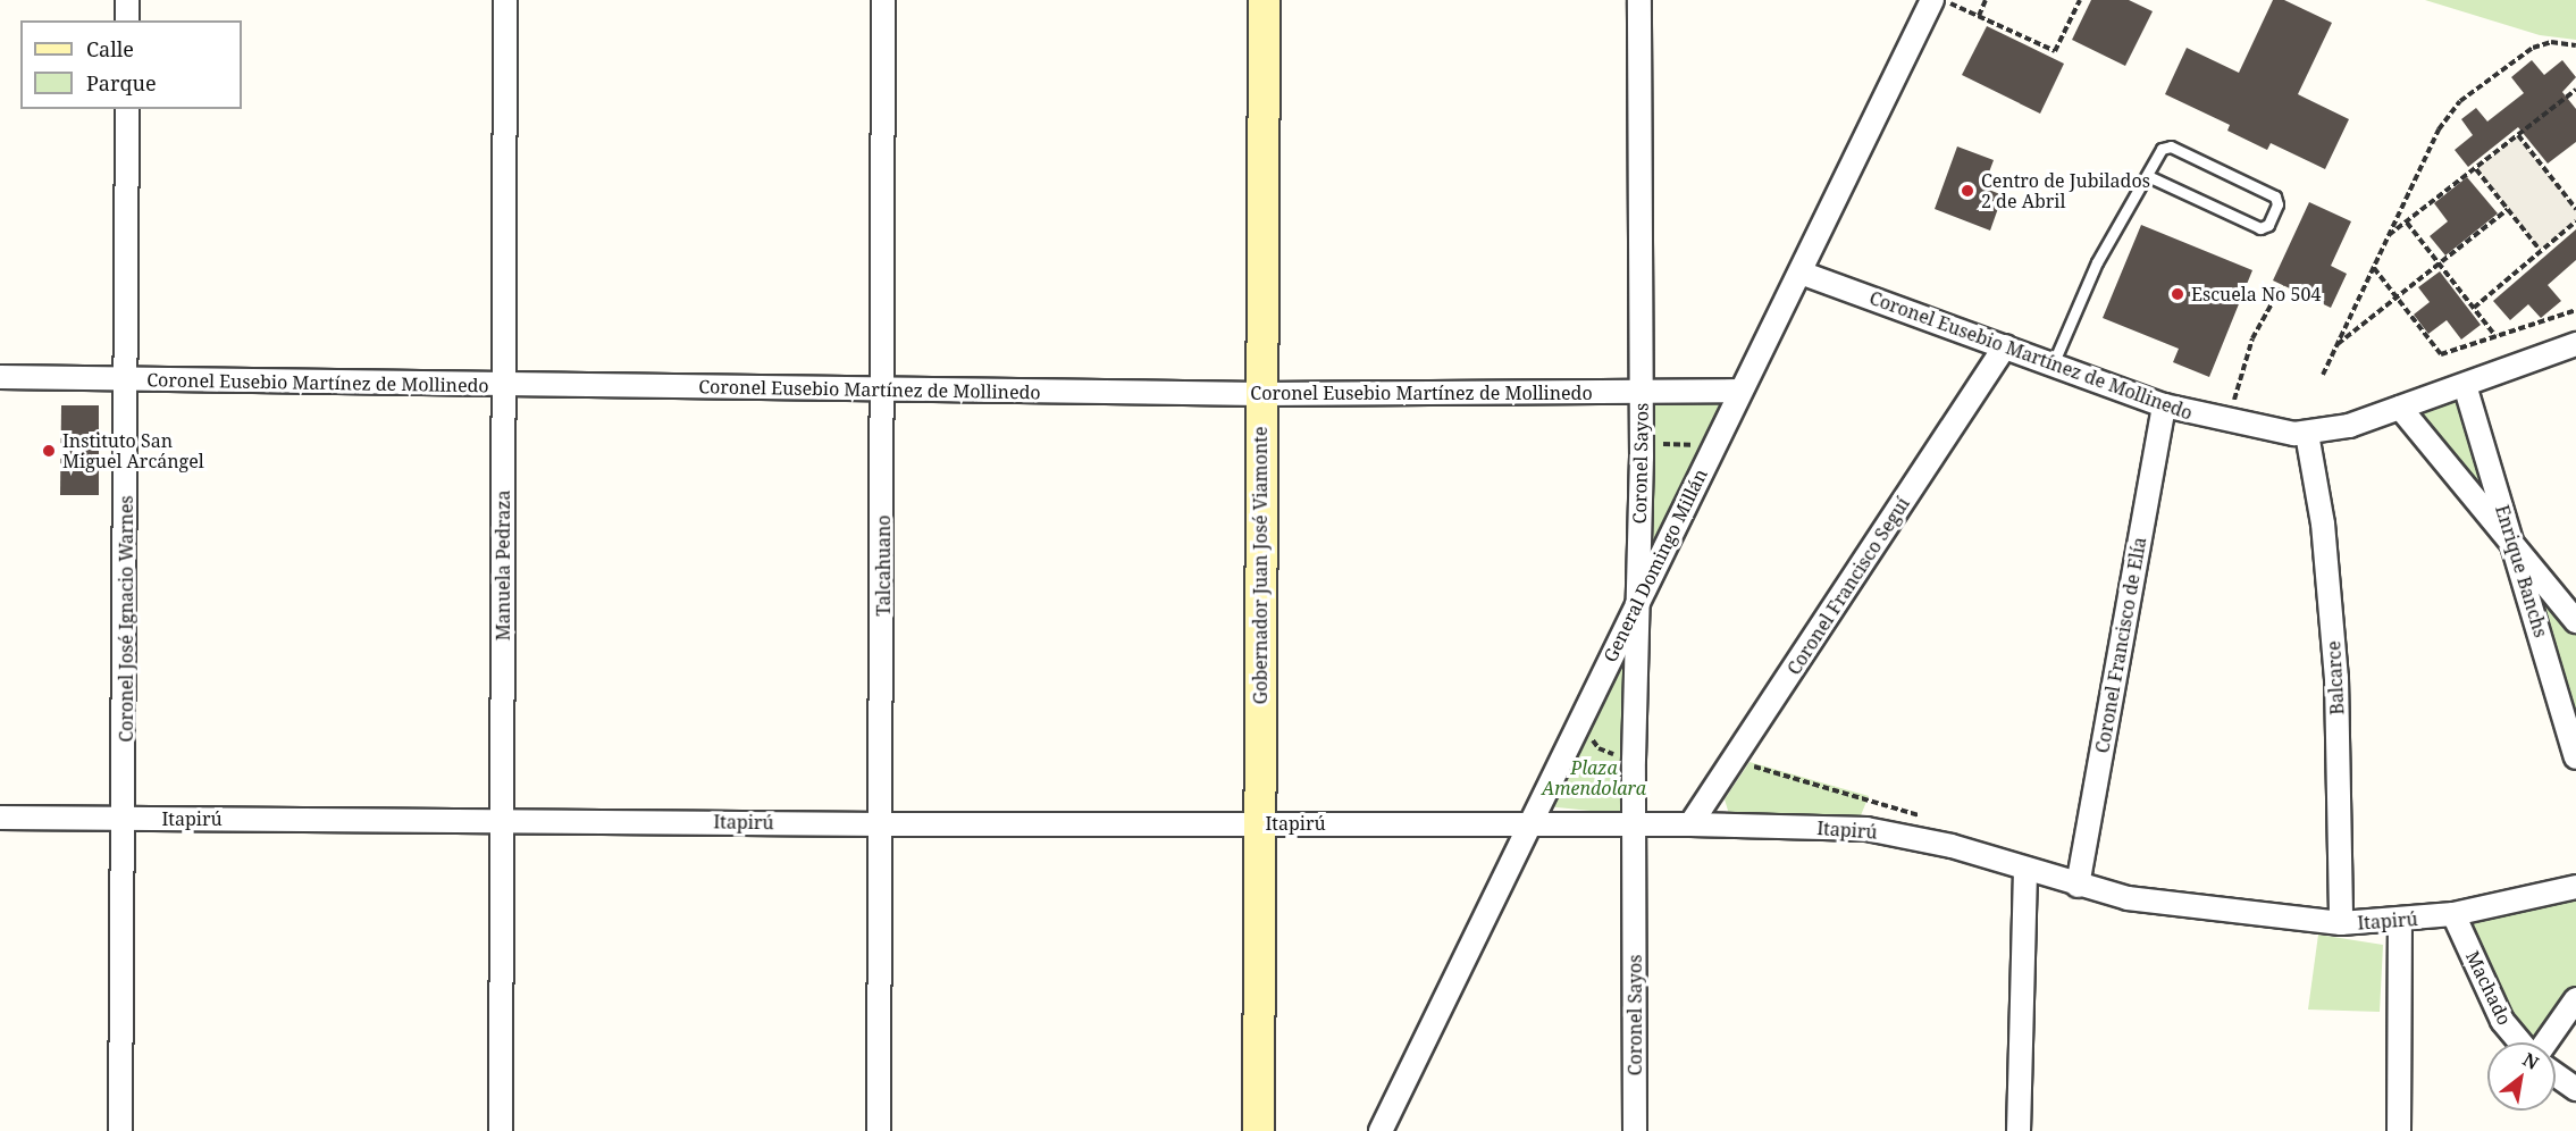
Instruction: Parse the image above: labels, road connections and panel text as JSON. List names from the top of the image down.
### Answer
{
  "streets": {
    "street": [
      "Coronel Eusebio Martínez de Mollinedo",
      "Coronel Sayos",
      "Manuela Pedraza",
      "Talcahuano",
      "Gobernador Juan José Viamonte",
      "General Domingo Millán",
      "Enrique Banchs",
      "Coronel Francisco Seguí",
      "Coronel José Ignacio Warnes",
      "Coronel Francisco de Elía",
      "Balcarce",
      "Itapirú",
      "Machado"
    ]
  },
  "crossings": [
    ["Coronel Eusebio Martínez de Mollinedo", "Coronel Sayos"],
    ["Coronel Eusebio Martínez de Mollinedo", "Manuela Pedraza"],
    ["Coronel Eusebio Martínez de Mollinedo", "Talcahuano"],
    ["Coronel Eusebio Martínez de Mollinedo", "Gobernador Juan José Viamonte"],
    ["Coronel Eusebio Martínez de Mollinedo", "General Domingo Millán"],
    ["Coronel Eusebio Martínez de Mollinedo", "Enrique Banchs"],
    ["Coronel Eusebio Martínez de Mollinedo", "Coronel Francisco Seguí"],
    ["Coronel Eusebio Martínez de Mollinedo", "Coronel José Ignacio Warnes"],
    ["Coronel Eusebio Martínez de Mollinedo", "Coronel Francisco de Elía"],
    ["Coronel Eusebio Martínez de Mollinedo", "Balcarce"],
    ["Coronel Sayos", "General Domingo Millán"],
    ["Coronel Sayos", "Itapirú"],
    ["Manuela Pedraza", "Itapirú"],
    ["Talcahuano", "Itapirú"],
    ["Gobernador Juan José Viamonte", "Itapirú"],
    ["General Domingo Millán", "Itapirú"],
    ["Coronel Francisco Seguí", "Itapirú"],
    ["Coronel José Ignacio Warnes", "Itapirú"],
    ["Coronel Francisco de Elía", "Itapirú"],
    ["Balcarce", "Itapirú"],
    ["Itapirú", "Machado"]
  ],
  "parks": ["Plaza Amendolara"],
  "places": ["Centro de Jubilados 2 de Abril", "Escuela No 504", "Instituto San Miguel Arcángel"],
  "legend": ["Calle", "Parque"],
  "north": "top right"
}
